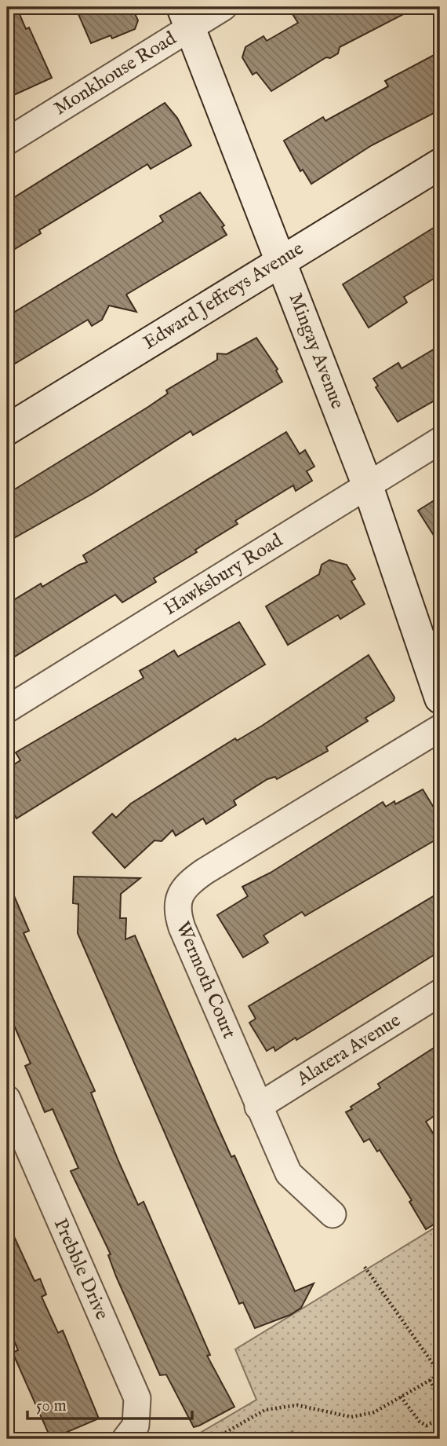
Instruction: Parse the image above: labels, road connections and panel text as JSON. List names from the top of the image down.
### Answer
{
  "streets": {
    "street": [
      "Monkhouse Road",
      "Edward Jeffreys Avenue",
      "Mingay Avenue",
      "Hawksbury Road",
      "Wermoth Court",
      "Alatera Avenue",
      "Prebble Drive"
    ]
  },
  "crossings": [
    ["Monkhouse Road", "Mingay Avenue"],
    ["Edward Jeffreys Avenue", "Mingay Avenue"],
    ["Mingay Avenue", "Hawksbury Road"],
    ["Wermoth Court", "Alatera Avenue"]
  ],
  "scale_bar": "50 m"
}
